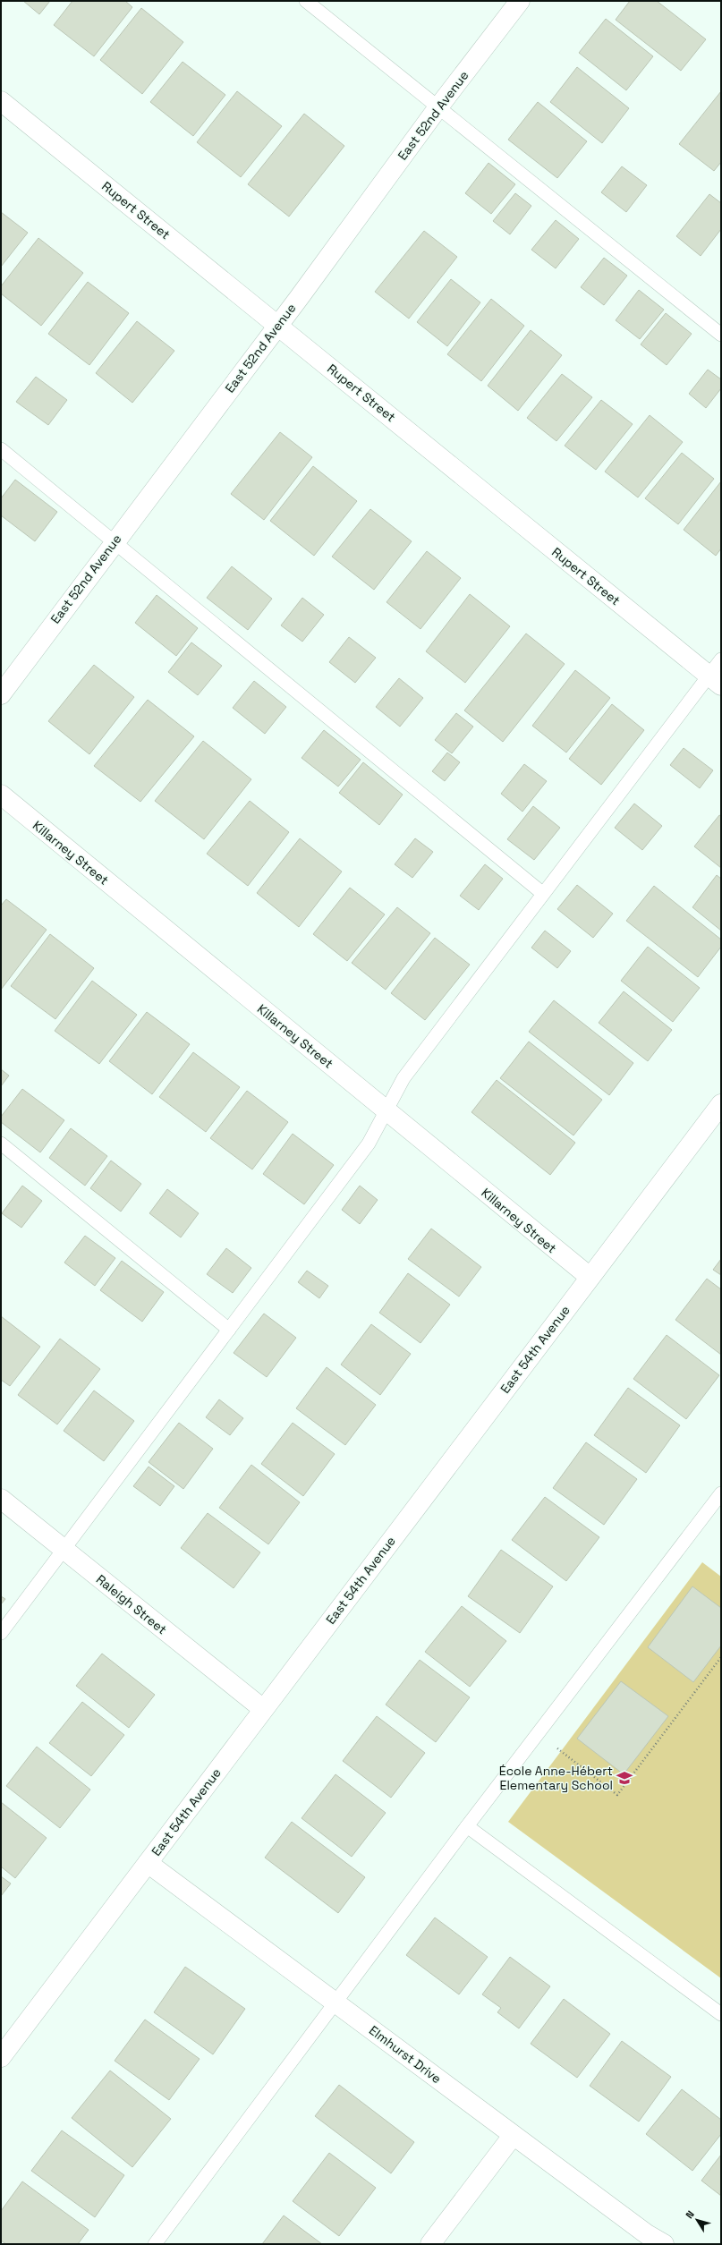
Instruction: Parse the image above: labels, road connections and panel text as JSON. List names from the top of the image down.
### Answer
{
  "streets": {
    "street": [
      "East 52nd Avenue",
      "Rupert Street",
      "Killarney Street",
      "East 54th Avenue",
      "Raleigh Street",
      "Elmhurst Drive"
    ]
  },
  "crossings": [
    ["East 52nd Avenue", "Rupert Street"],
    ["Killarney Street", "East 54th Avenue"],
    ["East 54th Avenue", "Raleigh Street"],
    ["East 54th Avenue", "Elmhurst Drive"]
  ],
  "places": {
    "school or university": ["École Anne-Hébert Elementary School"]
  },
  "north": "top left"
}
